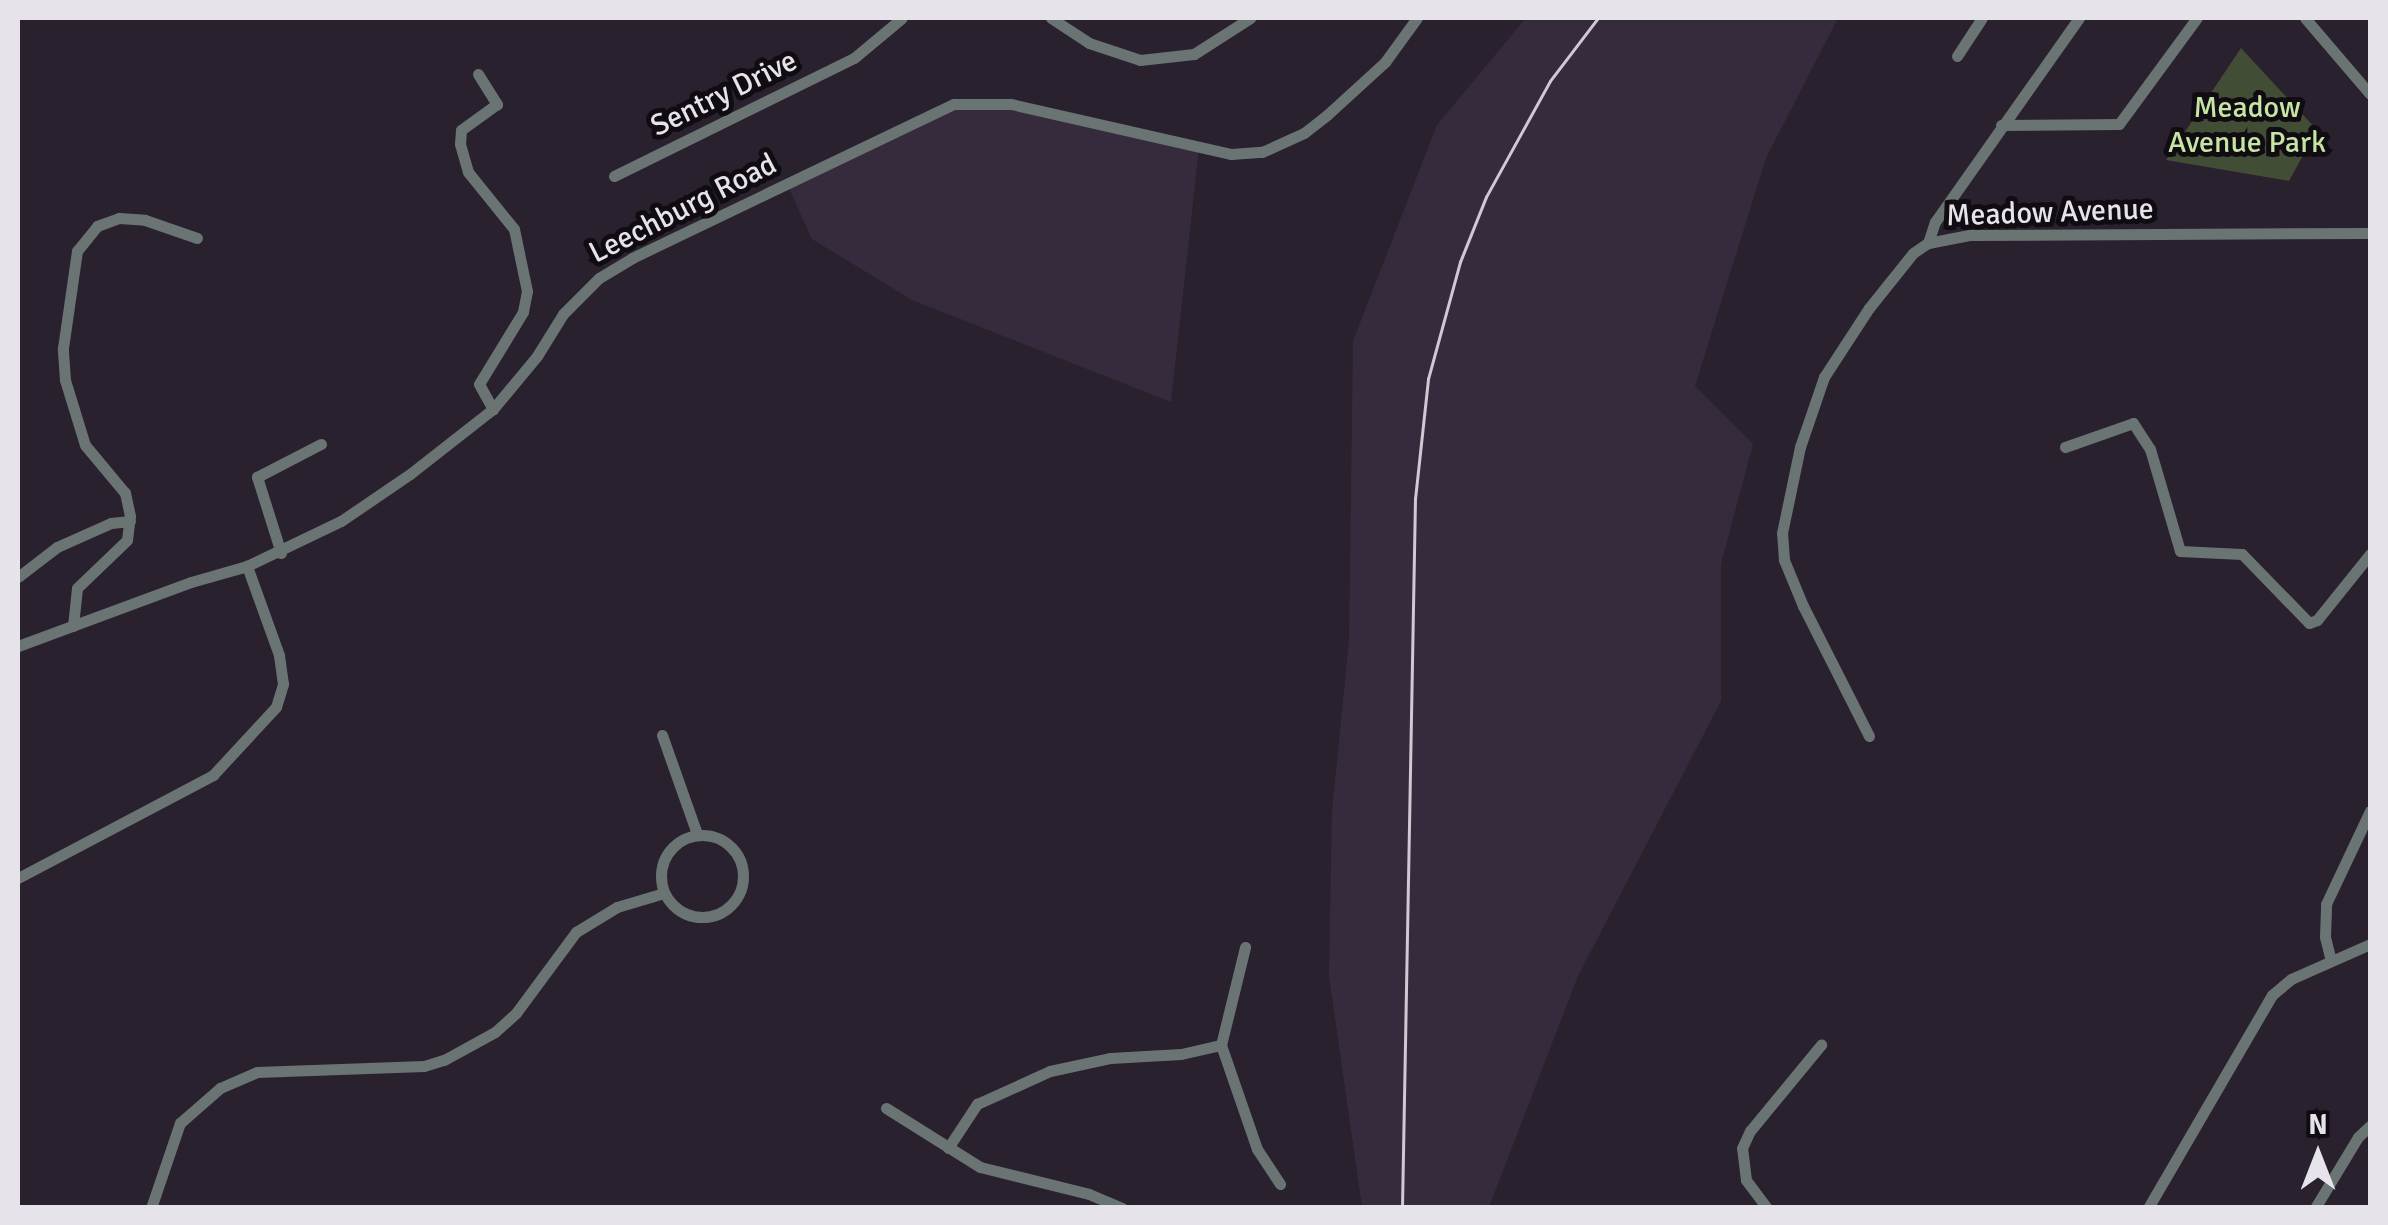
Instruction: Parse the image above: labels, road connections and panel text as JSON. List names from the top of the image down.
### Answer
{
  "streets": {
    "street": ["Sentry Drive", "Leechburg Road", "Meadow Avenue"]
  },
  "parks": ["Meadow Avenue Park"],
  "north": "top"
}
